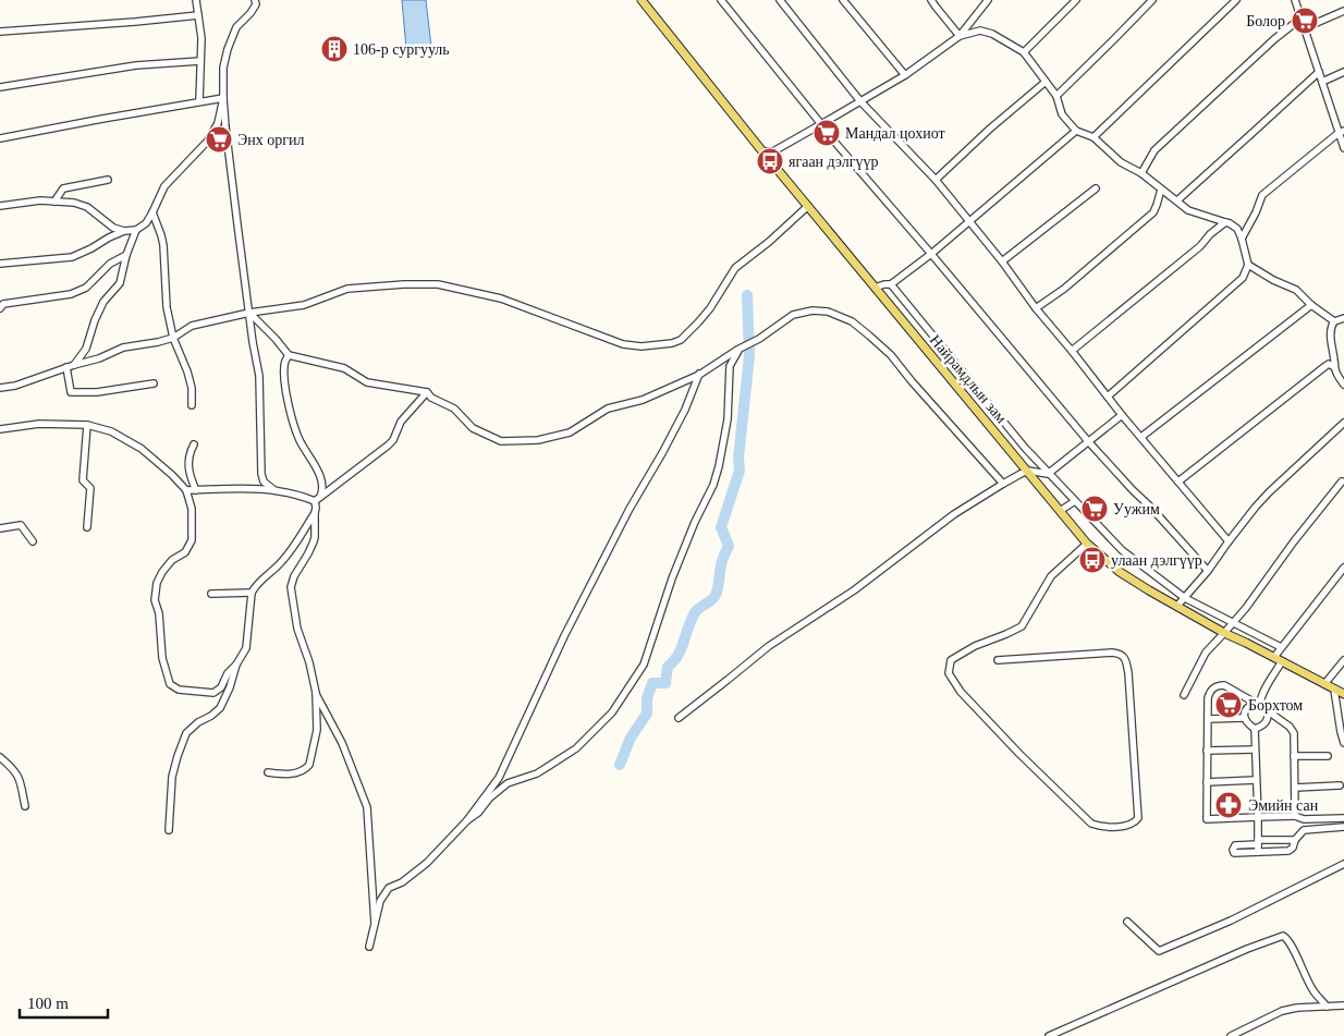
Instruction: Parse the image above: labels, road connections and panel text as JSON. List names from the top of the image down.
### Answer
{
  "streets": {
    "main road": ["Найрамдлын зам"]
  },
  "places": {
    "supermarket": [
      "Болор",
      "Мандал цохиот",
      "Энх оргил",
      "Уужим",
      "Борхтом"
    ],
    "building": ["106-р сургууль"],
    "bus stop": ["ягаан дэлгүүр", "улаан дэлгүүр"],
    "pharmacy": ["Эмийн сан"]
  },
  "scale_bar": "100 m"
}
